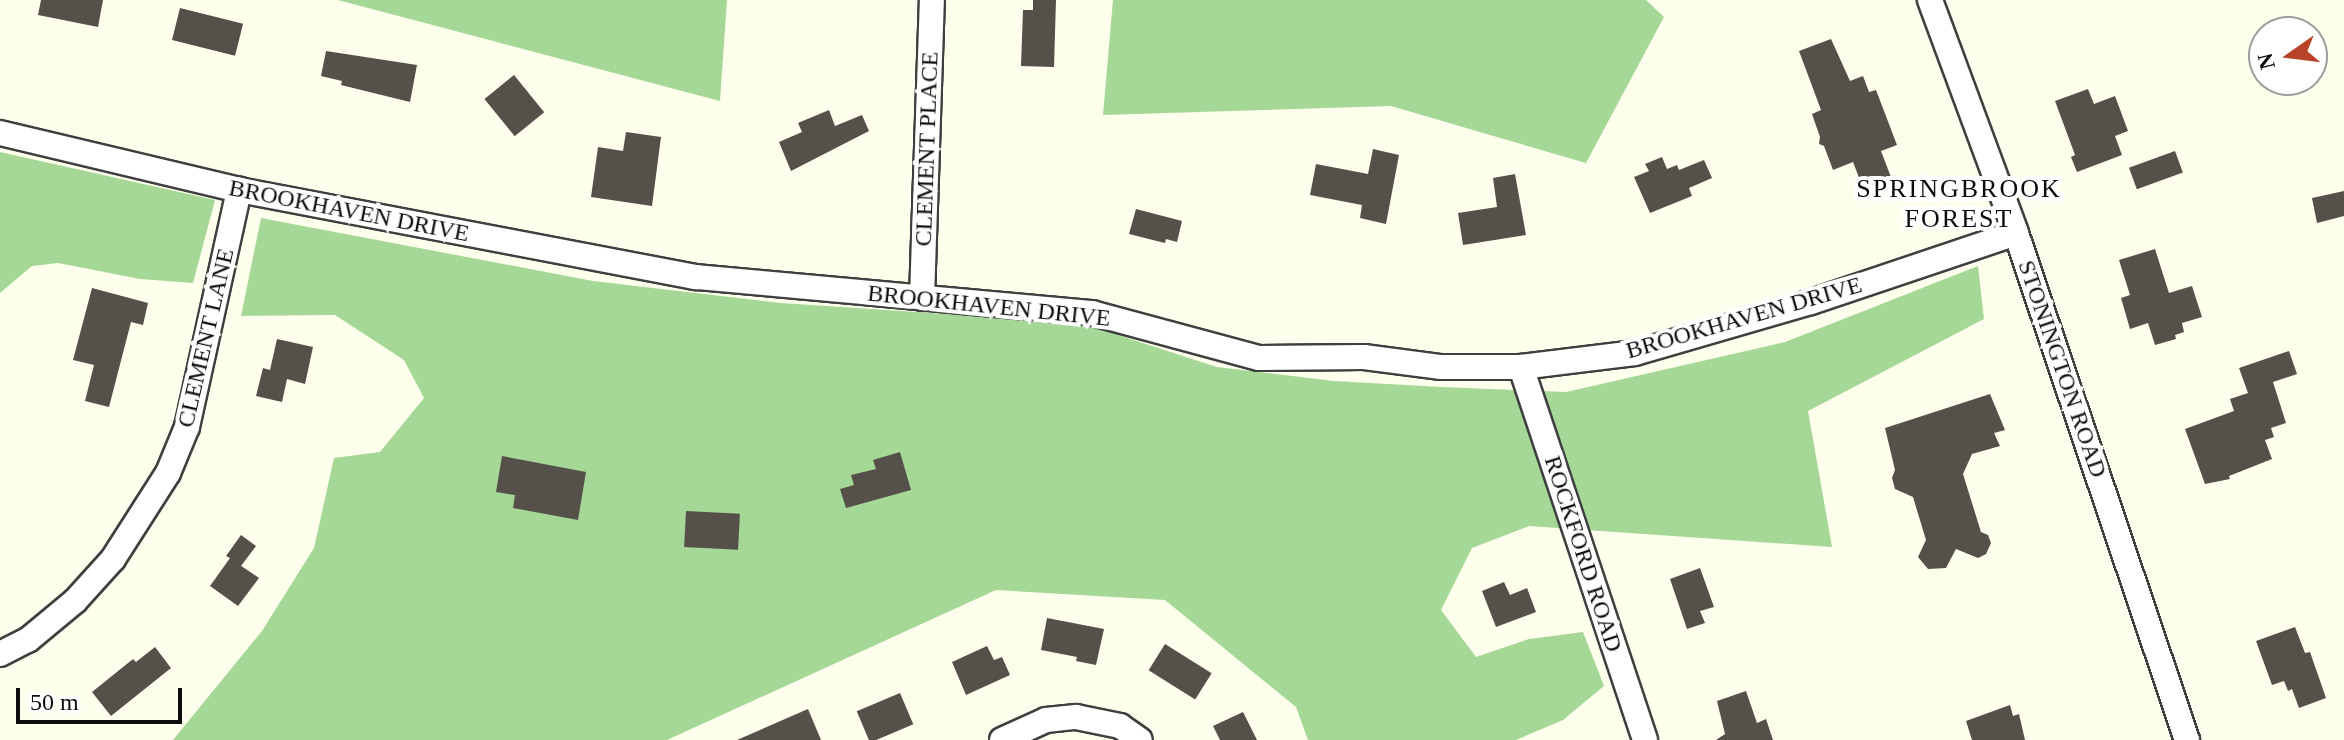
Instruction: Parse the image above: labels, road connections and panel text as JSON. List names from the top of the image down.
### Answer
{
  "streets": {
    "street": [
      "CLEMENT PLACE",
      "BROOKHAVEN DRIVE",
      "CLEMENT LANE",
      "STONINGTON ROAD",
      "ROCKFORD ROAD"
    ]
  },
  "crossings": [
    ["CLEMENT PLACE", "BROOKHAVEN DRIVE"],
    ["BROOKHAVEN DRIVE", "CLEMENT LANE"],
    ["BROOKHAVEN DRIVE", "STONINGTON ROAD"],
    ["BROOKHAVEN DRIVE", "ROCKFORD ROAD"]
  ],
  "districts": ["SPRINGBROOK FOREST"],
  "scale_bar": "50 m",
  "north": "left"
}
